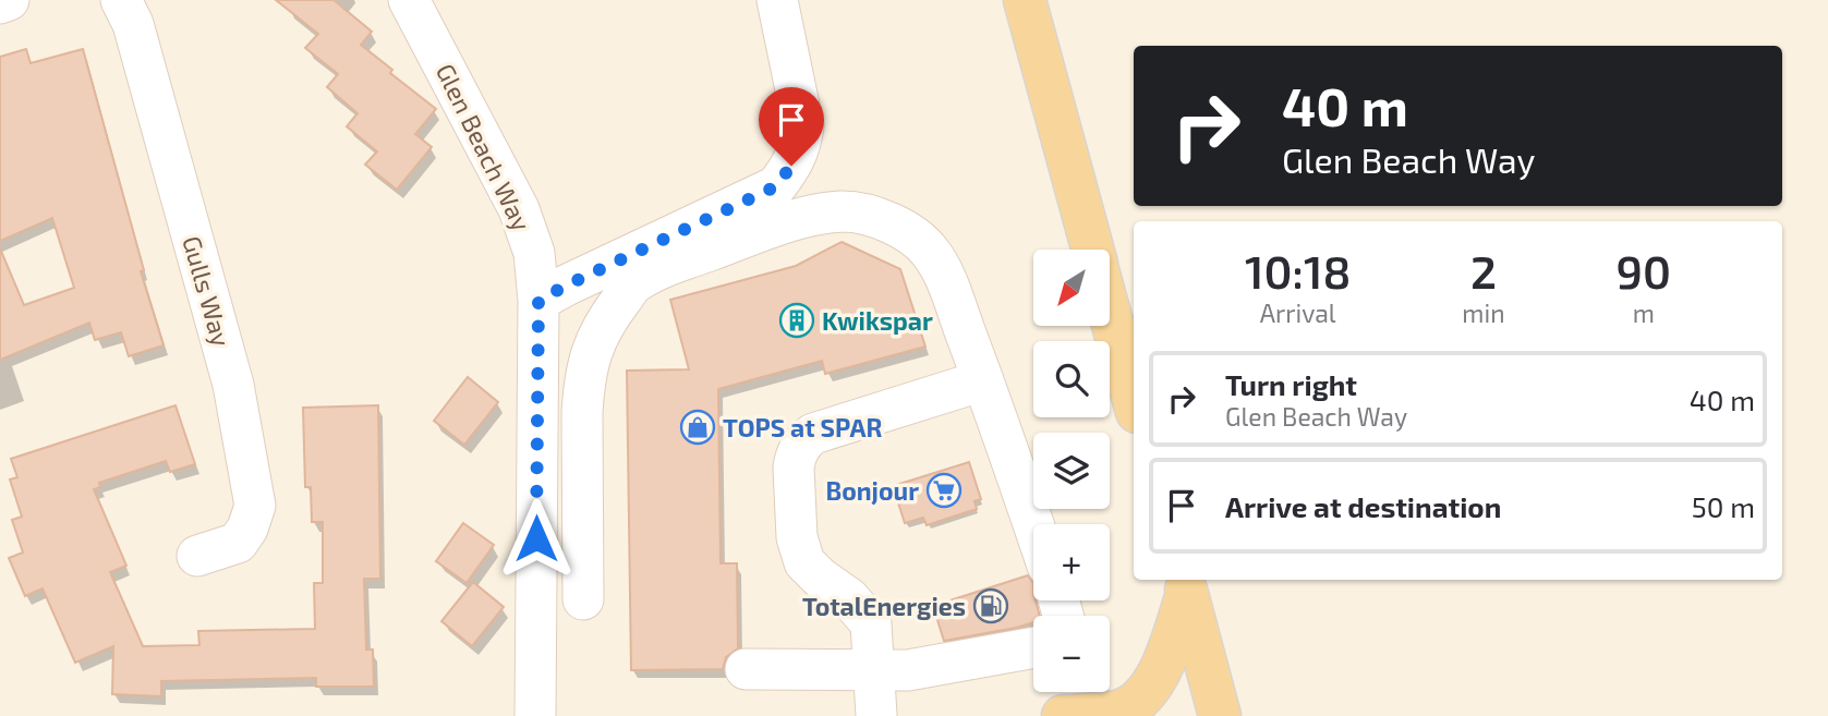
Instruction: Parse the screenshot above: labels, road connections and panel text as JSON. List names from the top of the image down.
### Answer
{
  "streets": {
    "street": ["Glen Beach Way", "Gulls Way"]
  },
  "places": {
    "building": ["Kwikspar"],
    "shop": ["TOPS at SPAR"],
    "supermarket": ["Bonjour"],
    "fuel station": ["TotalEnergies"]
  },
  "north": "bottom left",
  "page": {
    "turn": ["40 m", "Glen Beach Way"],
    "eta": [
      "10:18",
      "Arrival",
      "2",
      "min",
      "90",
      "m"
    ],
    "map_buttons": ["+", "−"],
    "list": [
      {
        "name": "Turn right",
        "note": "Glen Beach Way",
        "value": "40 m"
      },
      {
        "name": "Arrive at destination",
        "value": "50 m"
      }
    ]
  }
}
